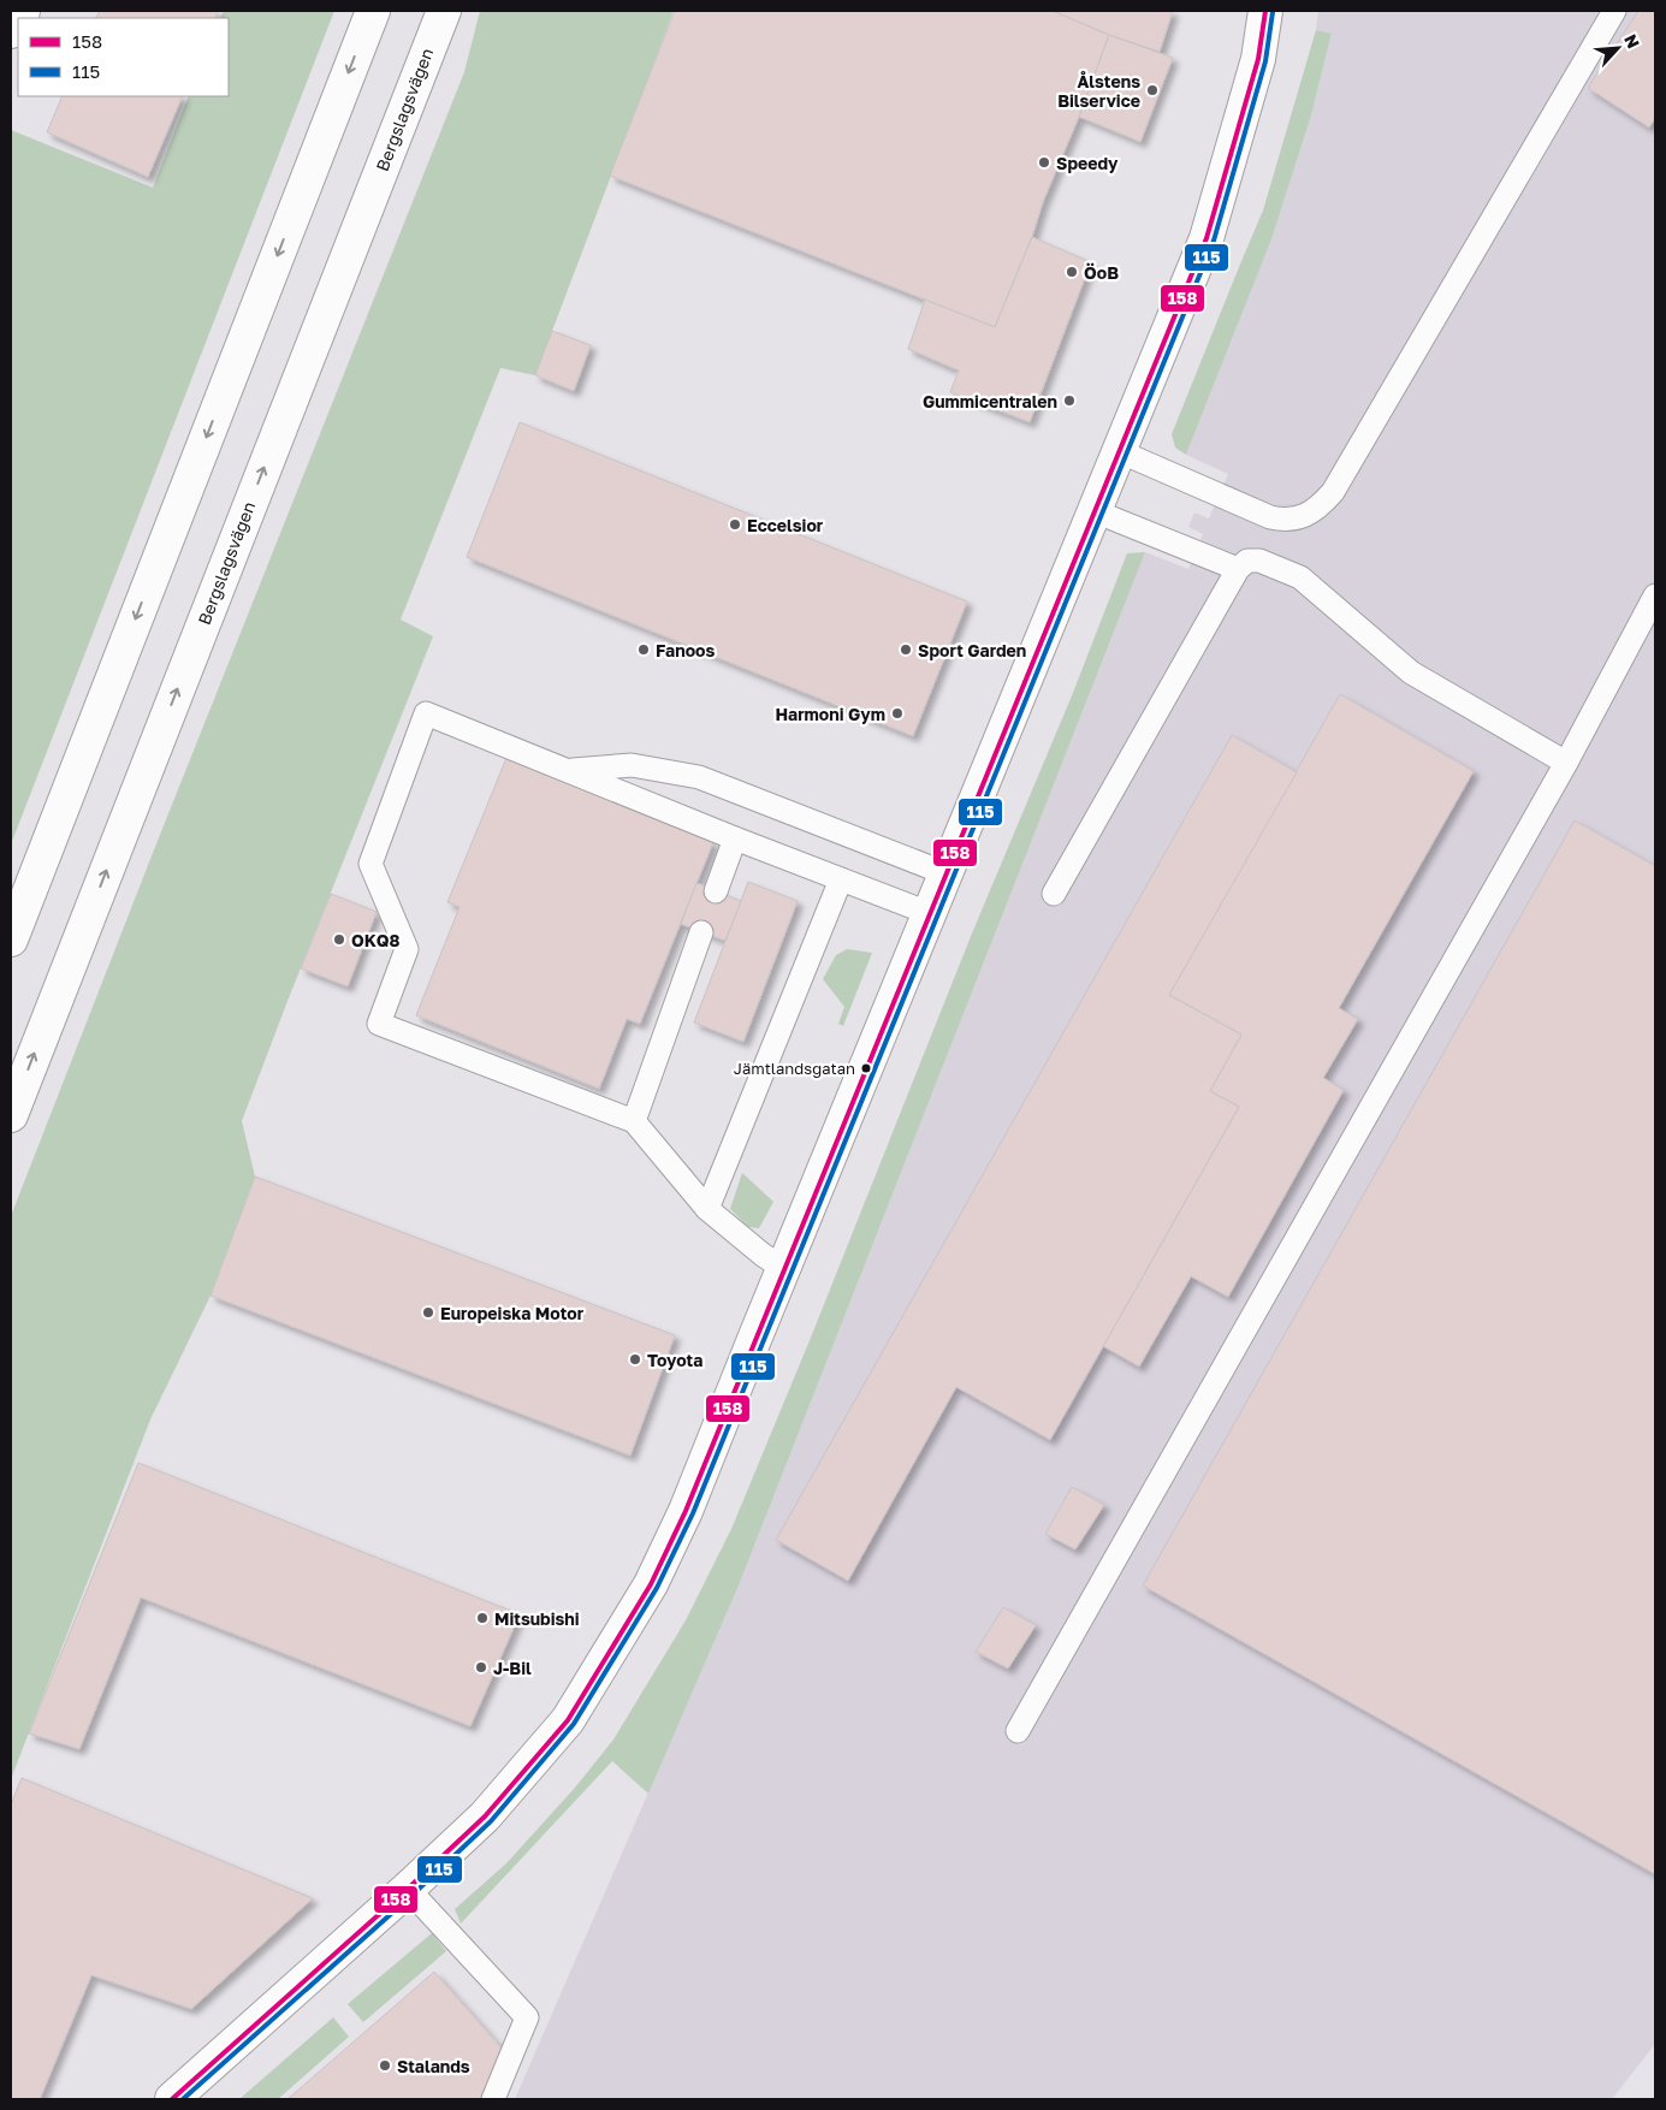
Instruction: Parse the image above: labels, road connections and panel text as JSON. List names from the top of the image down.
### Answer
{
  "streets": {
    "street": ["Bergslagsvägen"]
  },
  "places": [
    "Ålstens Bilservice",
    "Speedy",
    "ÖoB",
    "Gummicentralen",
    "Eccelsior",
    "Fanoos",
    "Sport Garden",
    "Harmoni Gym",
    "OKQ8",
    "Jämtlandsgatan",
    "Europeiska Motor",
    "Toyota",
    "Mitsubishi",
    "J-Bil",
    "Stalands"
  ],
  "lines": ["transit line 158", "transit line 115"],
  "legend": ["158", "115"],
  "north": "top right"
}
